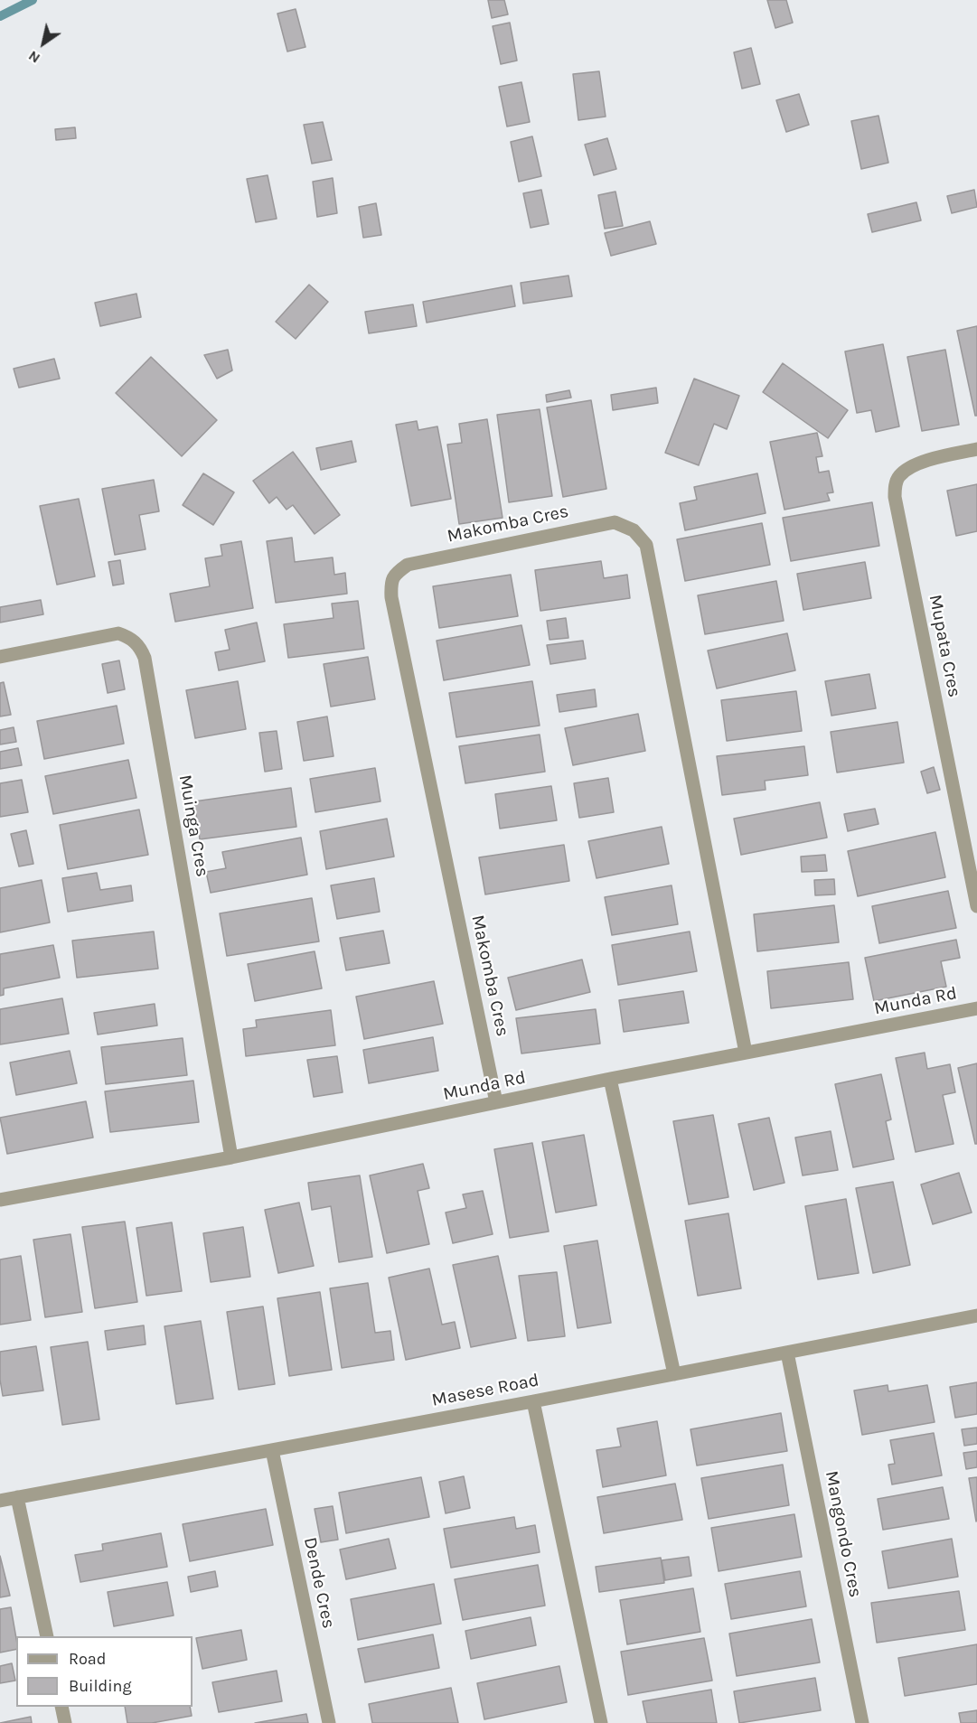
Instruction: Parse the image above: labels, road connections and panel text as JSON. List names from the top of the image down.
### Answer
{
  "streets": {
    "street": [
      "Makomba Cres",
      "Mupata Cres",
      "Muinga Cres",
      "Munda Rd",
      "Masese Road",
      "Mangondo Cres",
      "Dende Cres"
    ]
  },
  "crossings": [
    ["Makomba Cres", "Munda Rd"],
    ["Muinga Cres", "Munda Rd"],
    ["Masese Road", "Mangondo Cres"],
    ["Masese Road", "Dende Cres"]
  ],
  "legend": ["Road", "Building"],
  "north": "bottom left"
}
